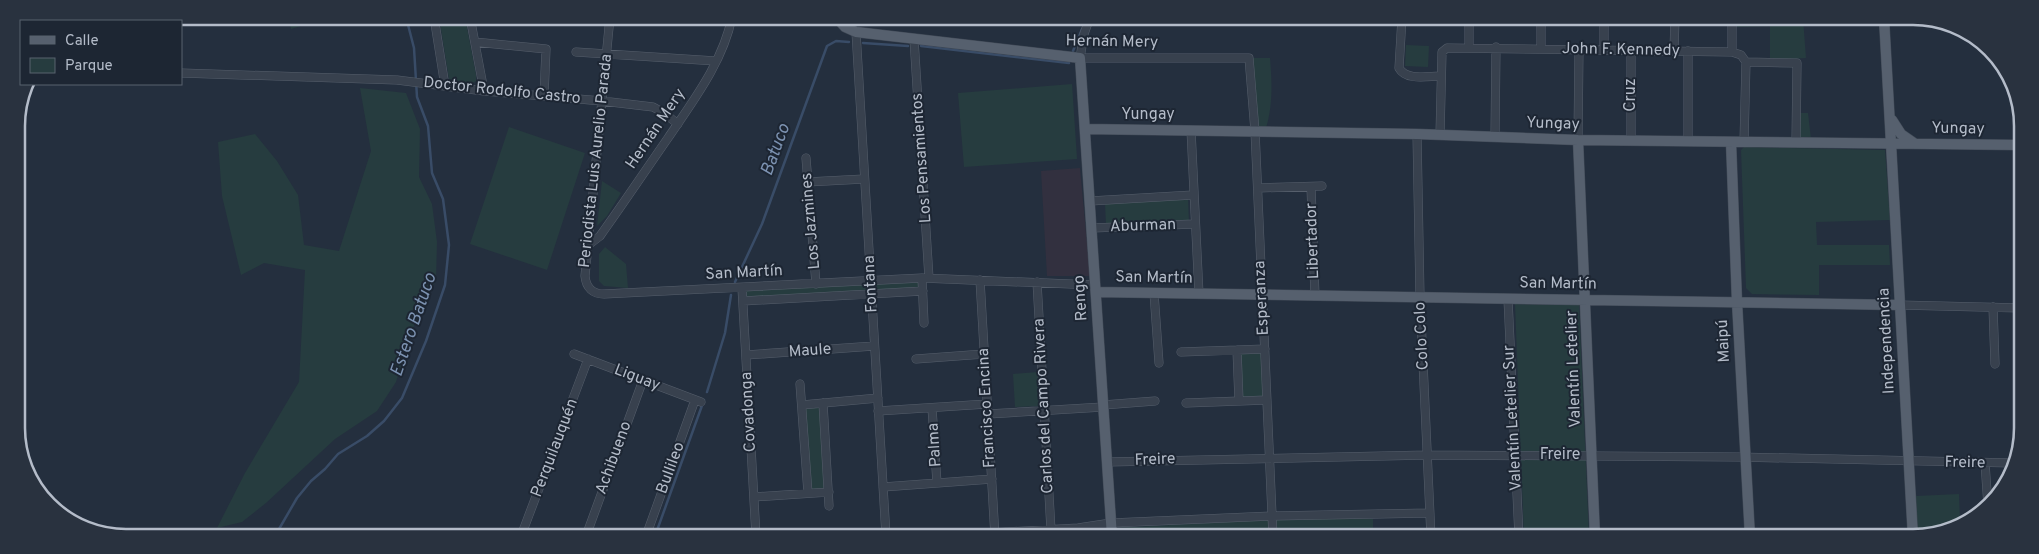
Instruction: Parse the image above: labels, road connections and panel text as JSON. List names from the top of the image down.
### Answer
{
  "streets": {
    "main road": [
      "Hernán Mery",
      "Yungay",
      "San Martín",
      "Rengo",
      "Maipú",
      "Independencia",
      "Valentín Letelier"
    ],
    "street": [
      "John F. Kennedy",
      "Doctor Rodolfo Castro",
      "Cruz",
      "Los Pensamientos",
      "Periodista Luis Aurelio Parada",
      "Los Jazmines",
      "Aburman",
      "Libertador",
      "Fontana",
      "Esperanza",
      "Colo Colo",
      "Maule",
      "Liguay",
      "Carlos del Campo Rivera",
      "Francisco Encina",
      "Covadonga",
      "Valentín Letelier Sur",
      "Palma",
      "Perquilauquén",
      "Freire",
      "Achibueno",
      "Bullileo"
    ]
  },
  "crossings": [
    ["Hernán Mery", "Doctor Rodolfo Castro"],
    ["Hernán Mery", "Los Pensamientos"],
    ["Hernán Mery", "Periodista Luis Aurelio Parada"],
    ["Hernán Mery", "Fontana"],
    ["Hernán Mery", "Rengo"],
    ["Hernán Mery", "Esperanza"],
    ["John F. Kennedy", "Cruz"],
    ["Doctor Rodolfo Castro", "Periodista Luis Aurelio Parada"],
    ["Cruz", "Yungay"],
    ["Yungay", "Rengo"],
    ["Yungay", "Esperanza"],
    ["Yungay", "Colo Colo"],
    ["Yungay", "Maipú"],
    ["Yungay", "Independencia"],
    ["Yungay", "Valentín Letelier"],
    ["Los Pensamientos", "San Martín"],
    ["Periodista Luis Aurelio Parada", "San Martín"],
    ["Los Jazmines", "San Martín"],
    ["Aburman", "Rengo"],
    ["Libertador", "San Martín"],
    ["Libertador", "Esperanza"],
    ["San Martín", "Fontana"],
    ["San Martín", "Rengo"],
    ["San Martín", "Esperanza"],
    ["San Martín", "Colo Colo"],
    ["San Martín", "Maipú"],
    ["San Martín", "Independencia"],
    ["San Martín", "Valentín Letelier"],
    ["San Martín", "Carlos del Campo Rivera"],
    ["San Martín", "Francisco Encina"],
    ["San Martín", "Covadonga"],
    ["San Martín", "Valentín Letelier Sur"],
    ["Fontana", "Maule"],
    ["Rengo", "Freire"],
    ["Esperanza", "Freire"],
    ["Colo Colo", "Freire"],
    ["Maipú", "Freire"],
    ["Independencia", "Freire"],
    ["Maule", "Covadonga"],
    ["Valentín Letelier", "Freire"],
    ["Liguay", "Perquilauquén"],
    ["Liguay", "Achibueno"],
    ["Liguay", "Bullileo"],
    ["Valentín Letelier Sur", "Freire"]
  ],
  "water": ["Batuco", "Estero Batuco"],
  "legend": ["Calle", "Parque"]
}
